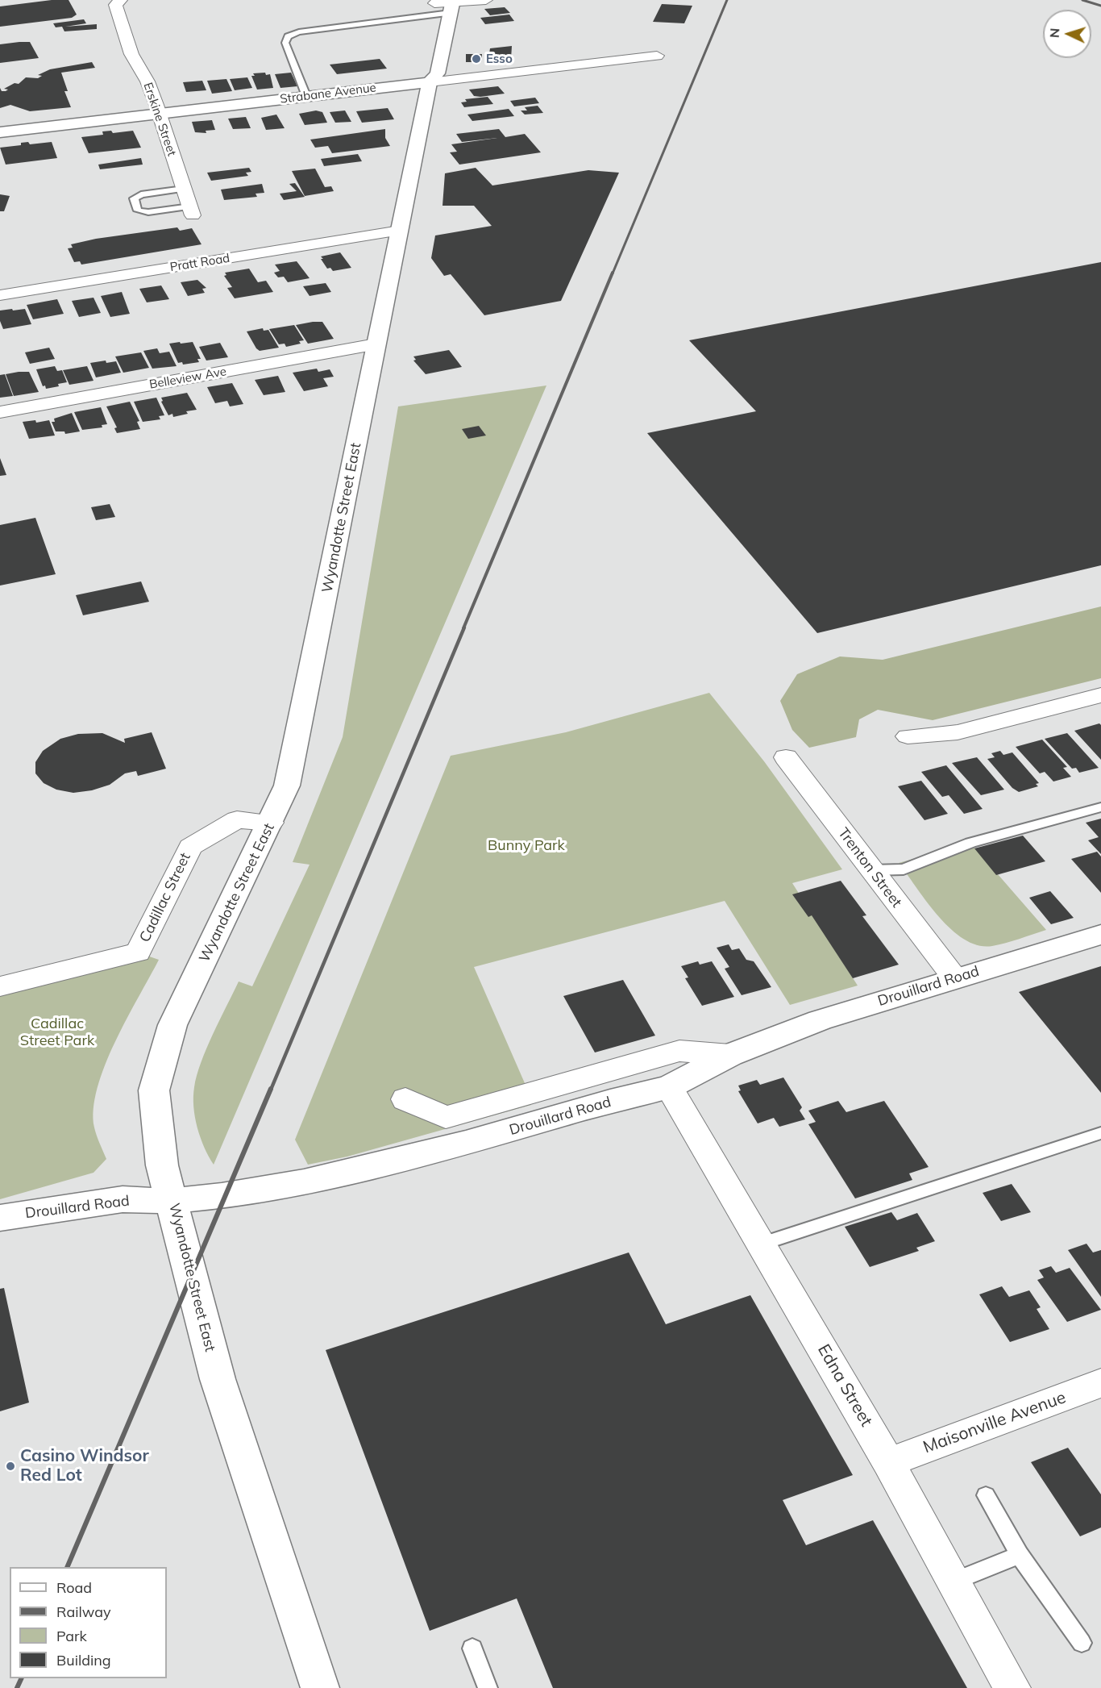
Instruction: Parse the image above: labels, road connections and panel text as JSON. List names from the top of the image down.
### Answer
{
  "streets": {
    "main road": ["Strabane Avenue", "Wyandotte Street East", "Drouillard Road"],
    "street": [
      "Erskine Street",
      "Pratt Road",
      "Belleview Ave",
      "Trenton Street",
      "Cadillac Street",
      "Edna Street",
      "Maisonville Avenue"
    ]
  },
  "crossings": [
    ["Strabane Avenue", "Erskine Street"],
    ["Strabane Avenue", "Wyandotte Street East"],
    ["Pratt Road", "Wyandotte Street East"],
    ["Belleview Ave", "Wyandotte Street East"],
    ["Wyandotte Street East", "Cadillac Street"],
    ["Wyandotte Street East", "Drouillard Road"],
    ["Trenton Street", "Drouillard Road"],
    ["Drouillard Road", "Edna Street"],
    ["Edna Street", "Maisonville Avenue"]
  ],
  "parks": ["Bunny Park", "Cadillac Street Park"],
  "places": ["Esso", "Casino Windsor Red Lot"],
  "legend": [
    "Road",
    "Railway",
    "Park",
    "Building"
  ],
  "north": "left"
}
